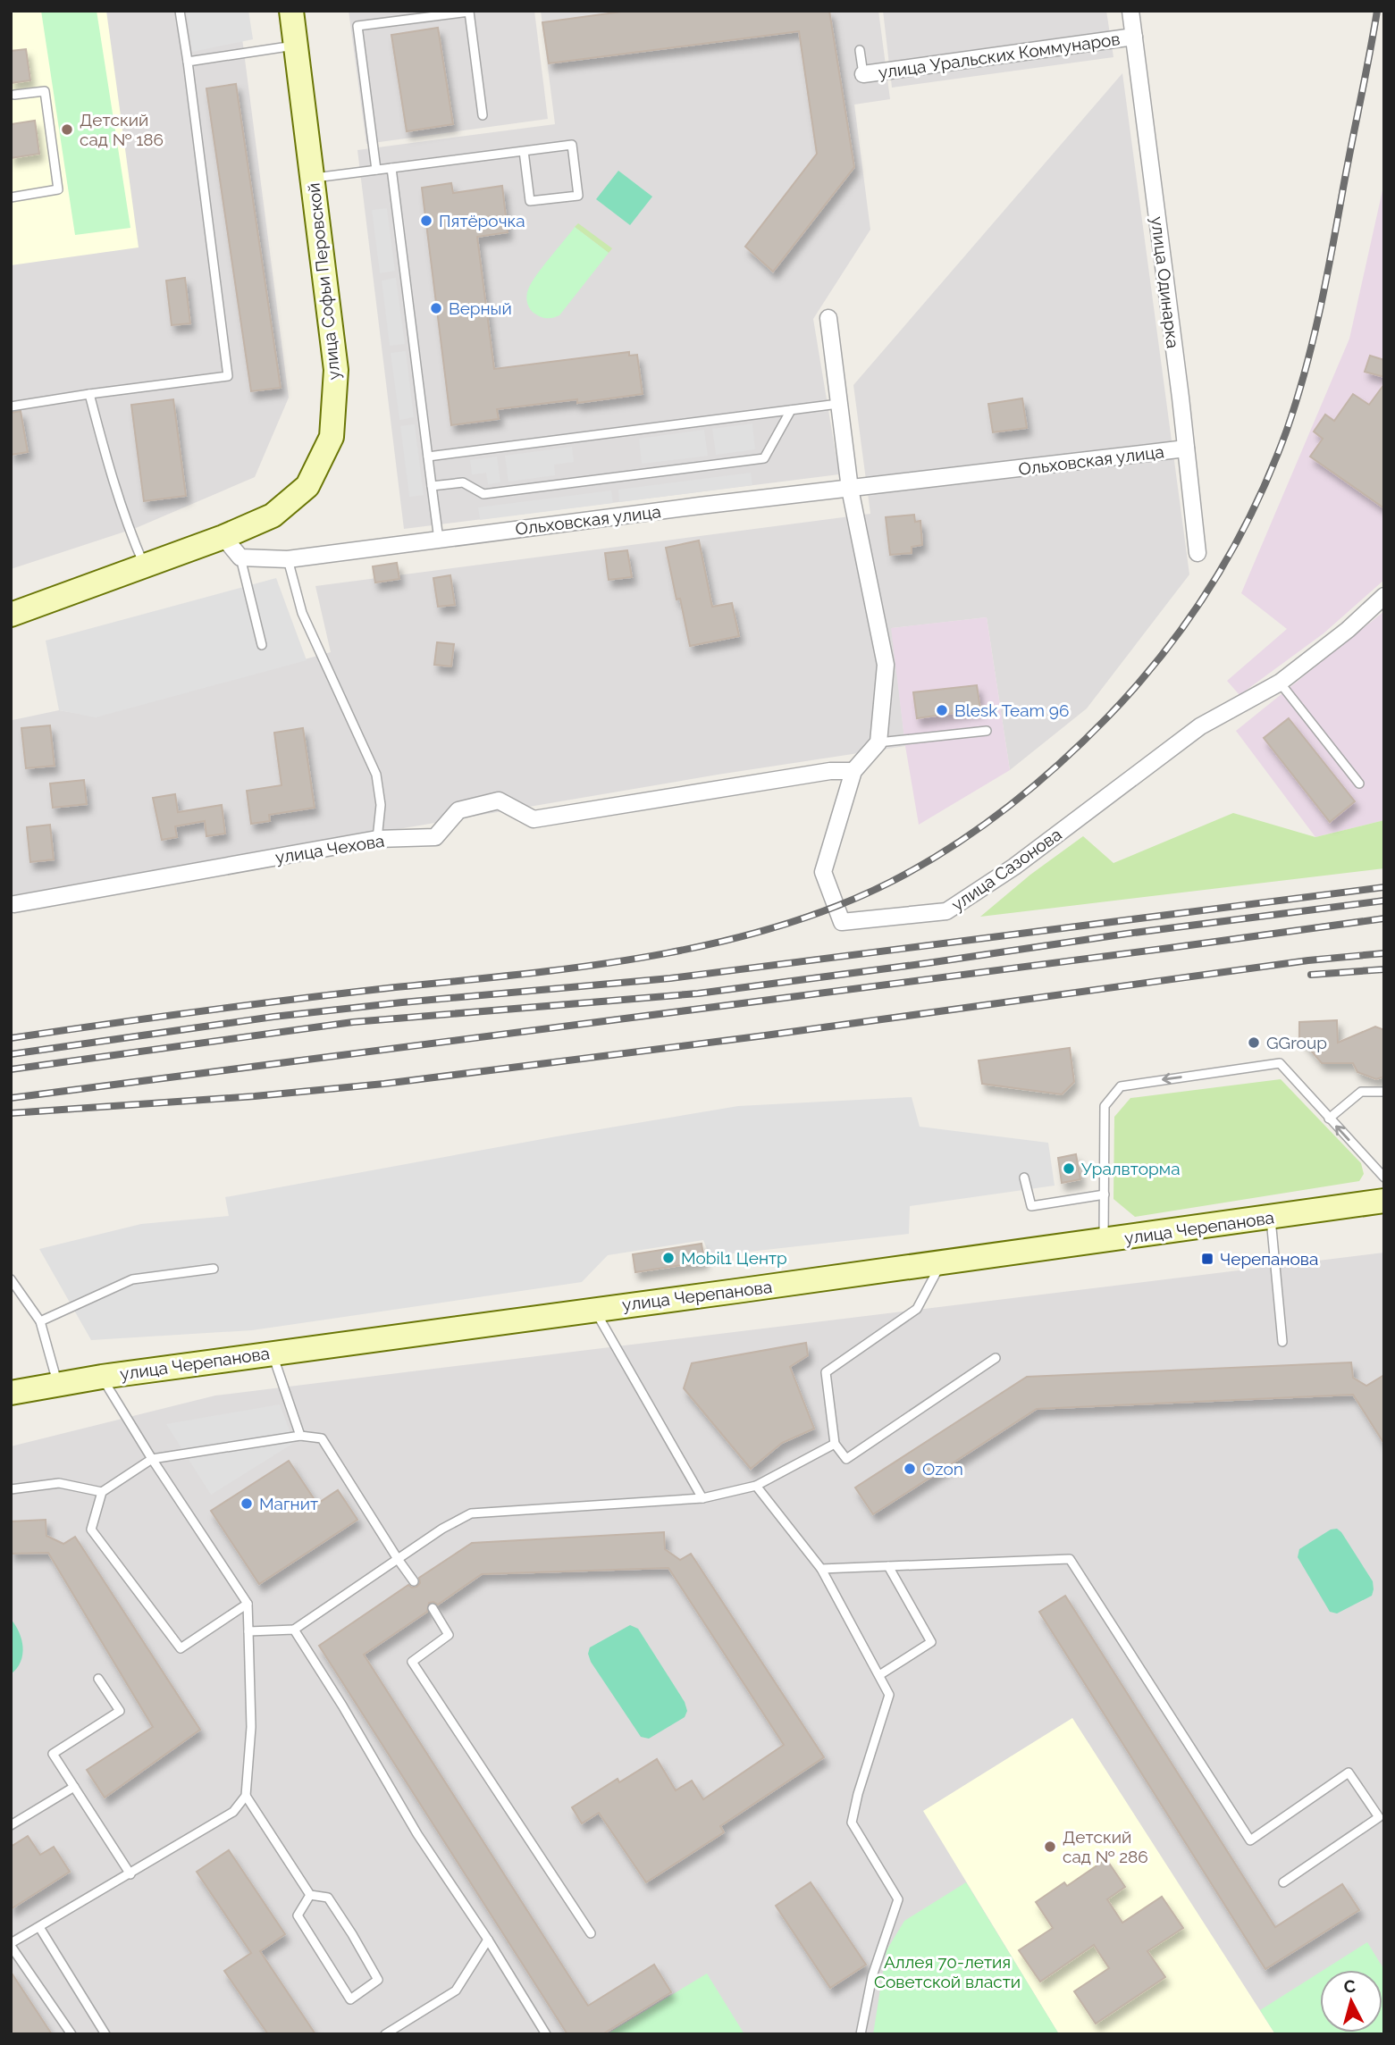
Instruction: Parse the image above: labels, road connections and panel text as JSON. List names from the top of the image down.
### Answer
{
  "streets": {
    "main road": ["улица Софьи Перовской", "улица Черепанова"],
    "street": [
      "улица Уральских Коммунаров",
      "улица Одинарка",
      "Ольховская улица",
      "улица Чехова",
      "улица Сазонова"
    ]
  },
  "crossings": [
    ["улица Уральских Коммунаров", "улица Одинарка"],
    ["улица Одинарка", "Ольховская улица"],
    ["улица Чехова", "улица Сазонова"]
  ],
  "parks": ["Аллея 70-летия Советской власти"],
  "places": {
    "other": [
      "Детский сад № 186",
      "Пятёрочка",
      "Верный",
      "Blesk Team 96",
      "GGroup",
      "Уралвторма",
      "Mobil1 Центр",
      "Ozon",
      "Магнит",
      "Детский сад № 286"
    ],
    "transit": ["Черепанова"]
  },
  "north": "top"
}
